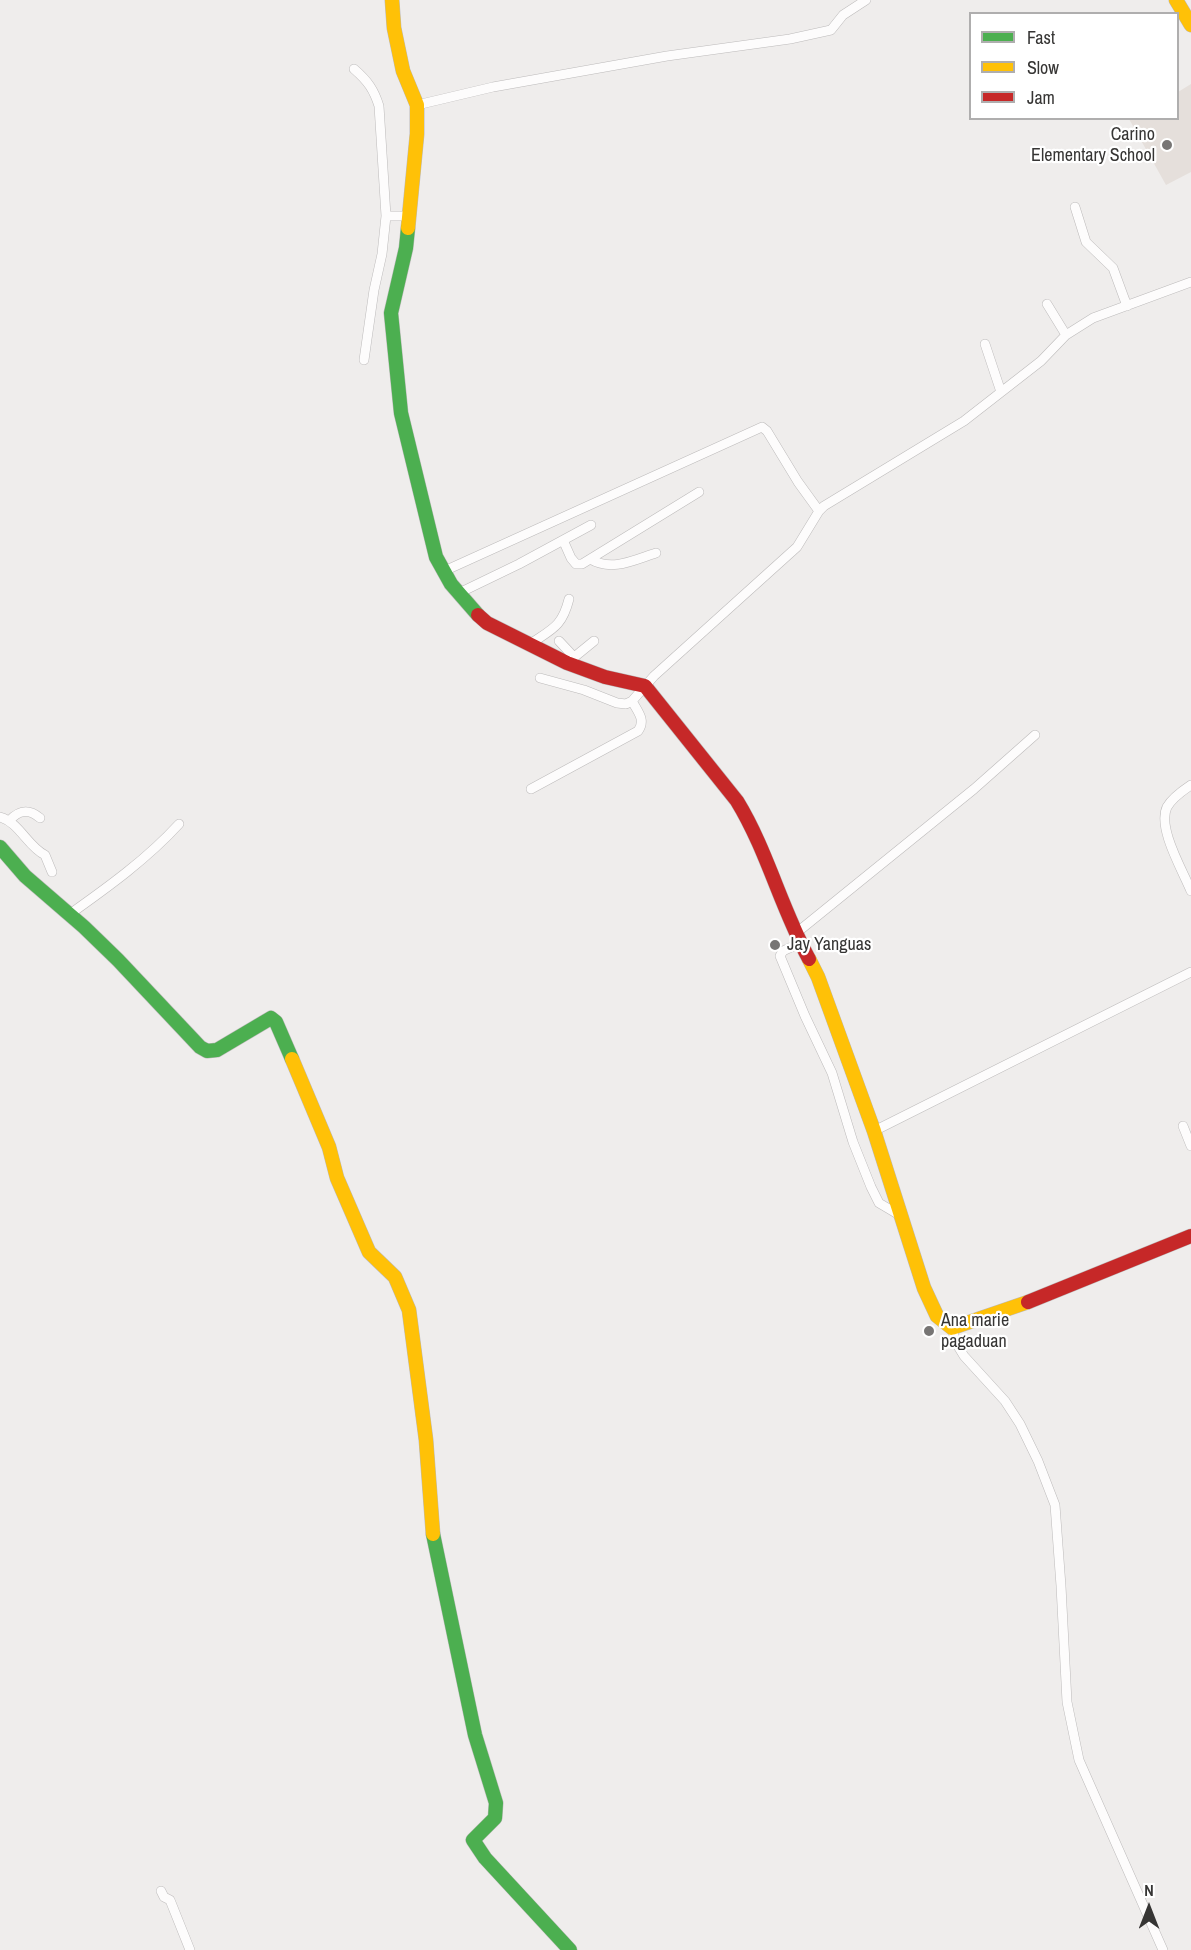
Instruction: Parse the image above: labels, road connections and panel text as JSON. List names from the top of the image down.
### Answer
{
  "places": ["Carino Elementary School", "Jay Yanguas", "Ana marie pagaduan"],
  "legend": ["Fast", "Slow", "Jam"],
  "north": "top"
}
